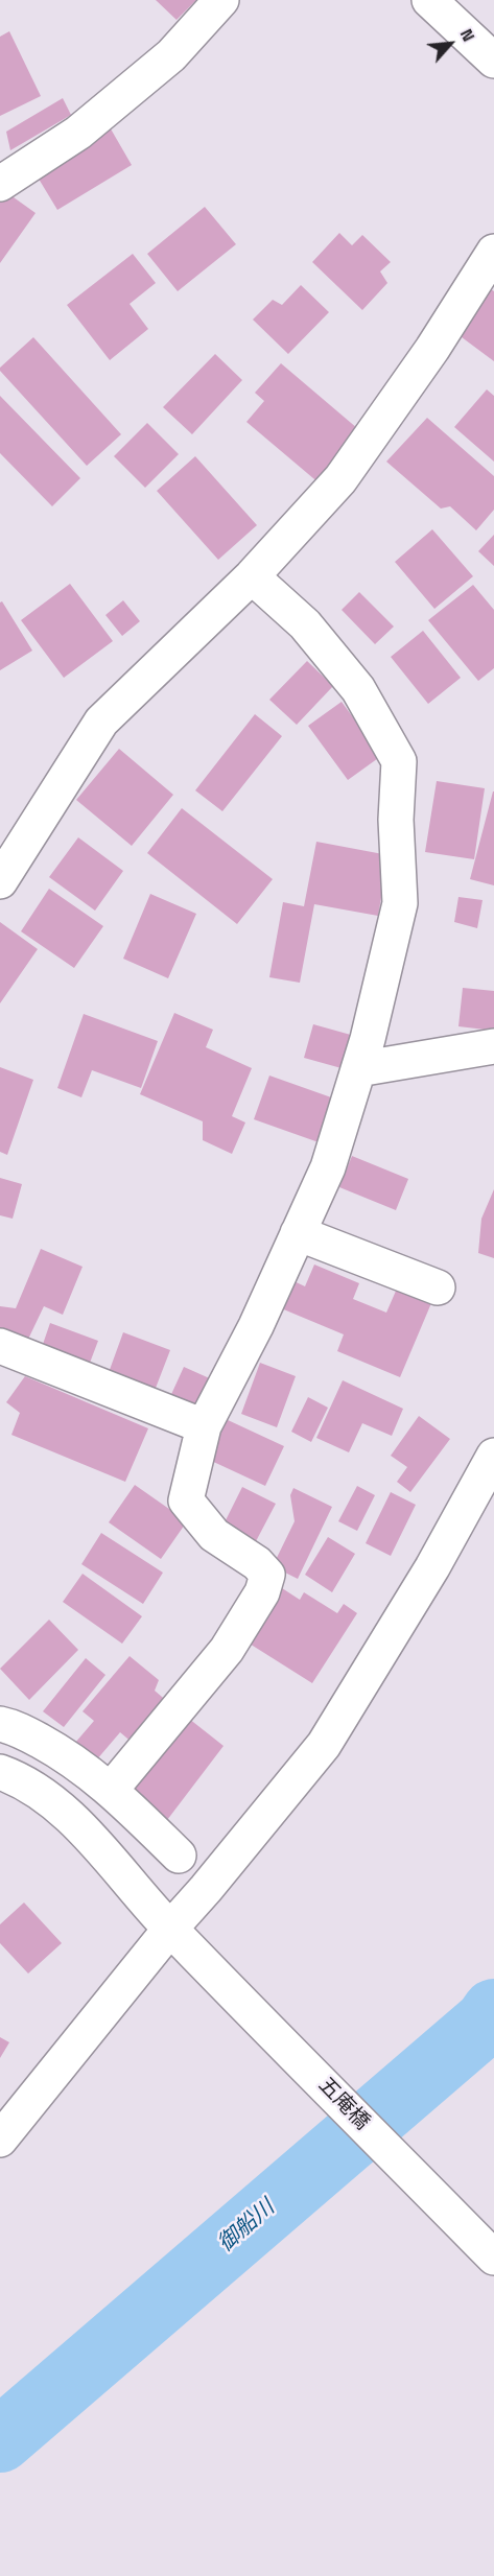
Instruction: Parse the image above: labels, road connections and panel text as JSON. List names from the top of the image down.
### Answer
{
  "streets": {
    "street": ["五庵橋"]
  },
  "water": ["御船川"],
  "north": "top right"
}
